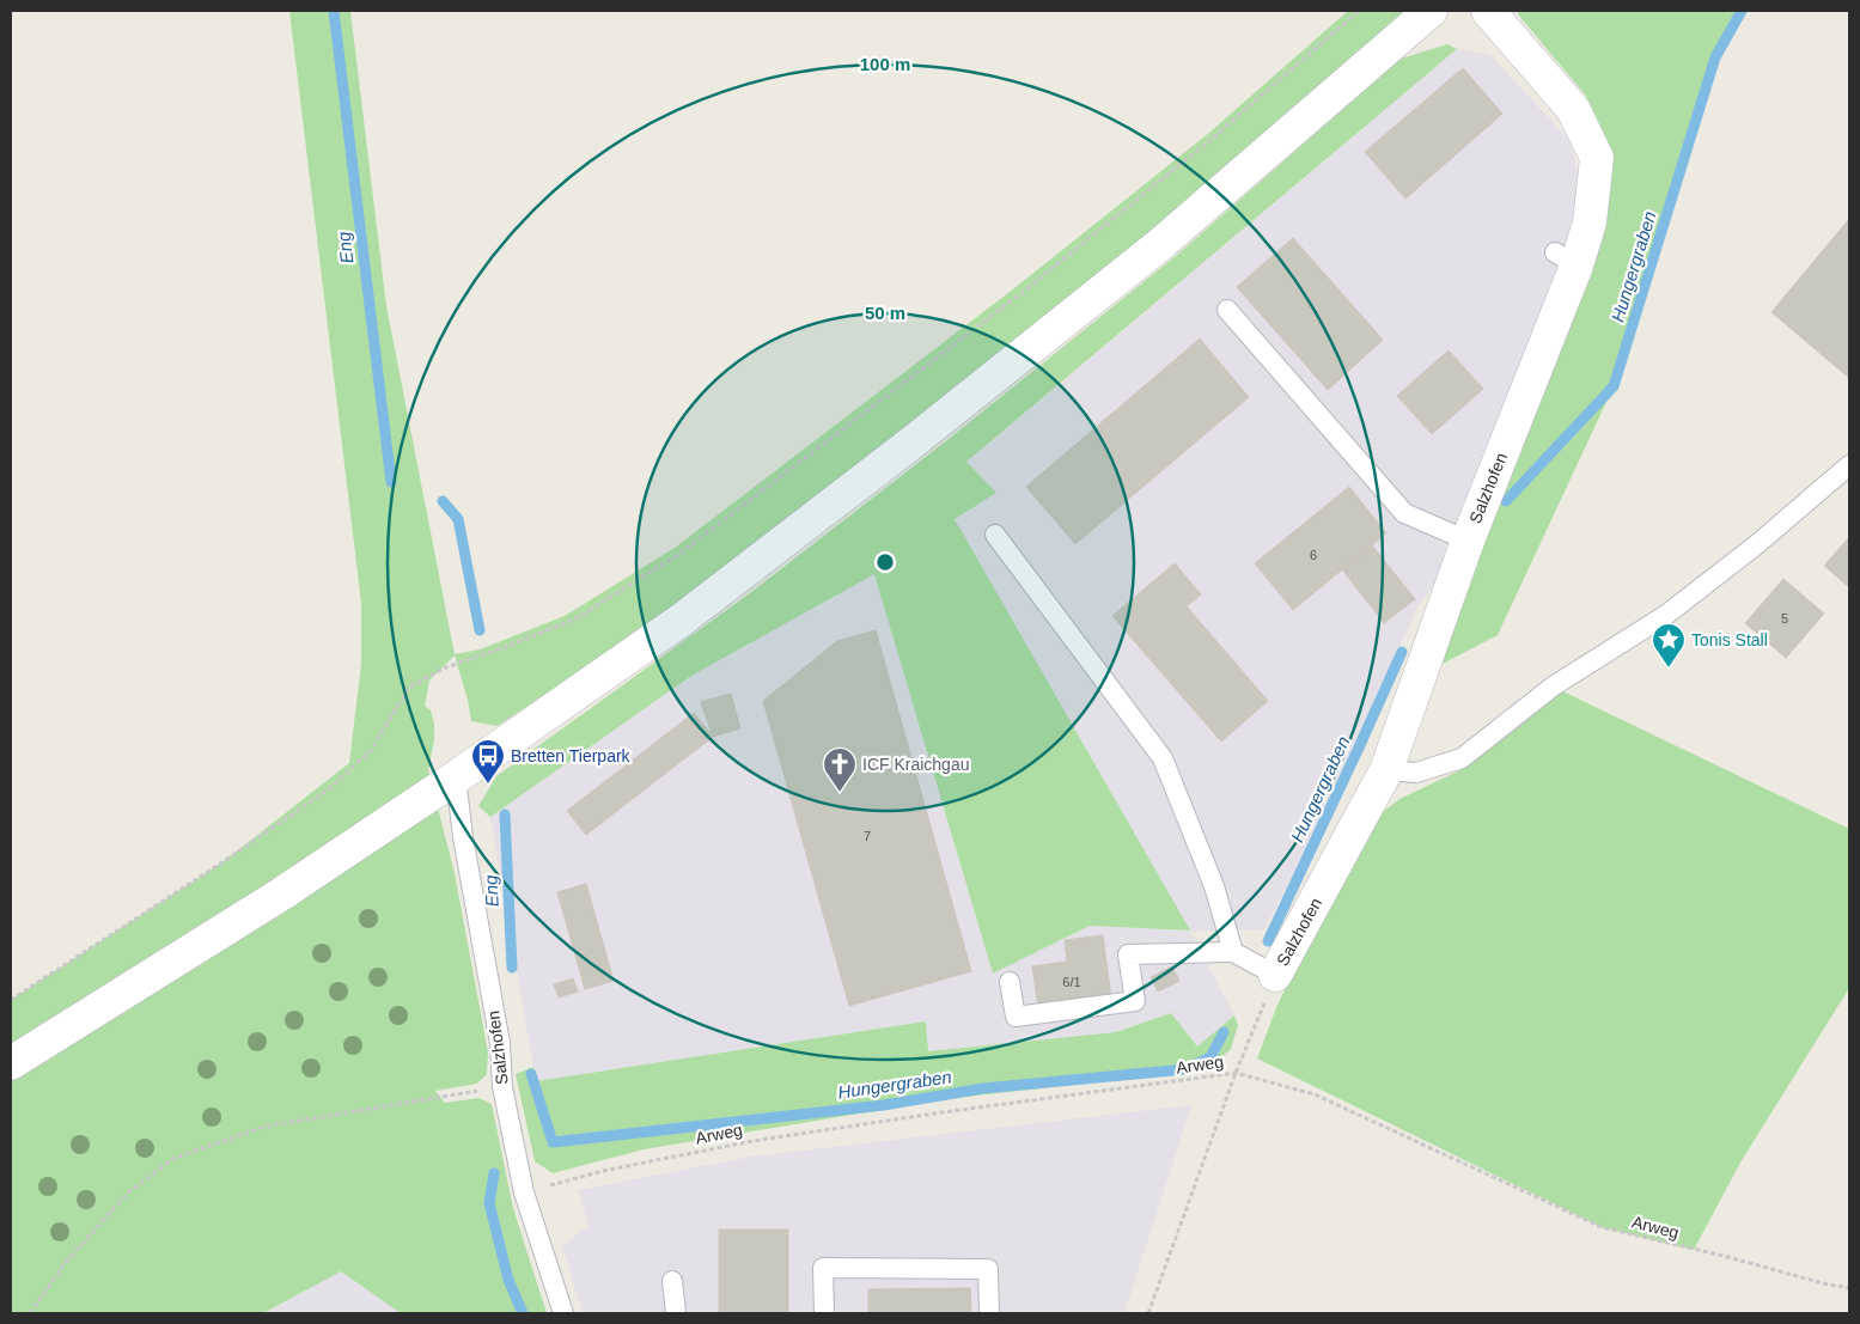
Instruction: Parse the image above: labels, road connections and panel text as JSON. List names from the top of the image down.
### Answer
{
  "streets": {
    "street": ["Salzhofen"],
    "path": ["Arweg"]
  },
  "crossings": [
    ["Salzhofen", "Arweg"]
  ],
  "water": ["Eng", "Hungergraben"],
  "places": {
    "place": ["Tonis Stall"],
    "bus stop": ["Bretten Tierpark"],
    "church": ["ICF Kraichgau"]
  },
  "house_numbers": [
    "6",
    "5",
    "7",
    "6/1"
  ],
  "rings": ["100 m", "50 m"]
}
